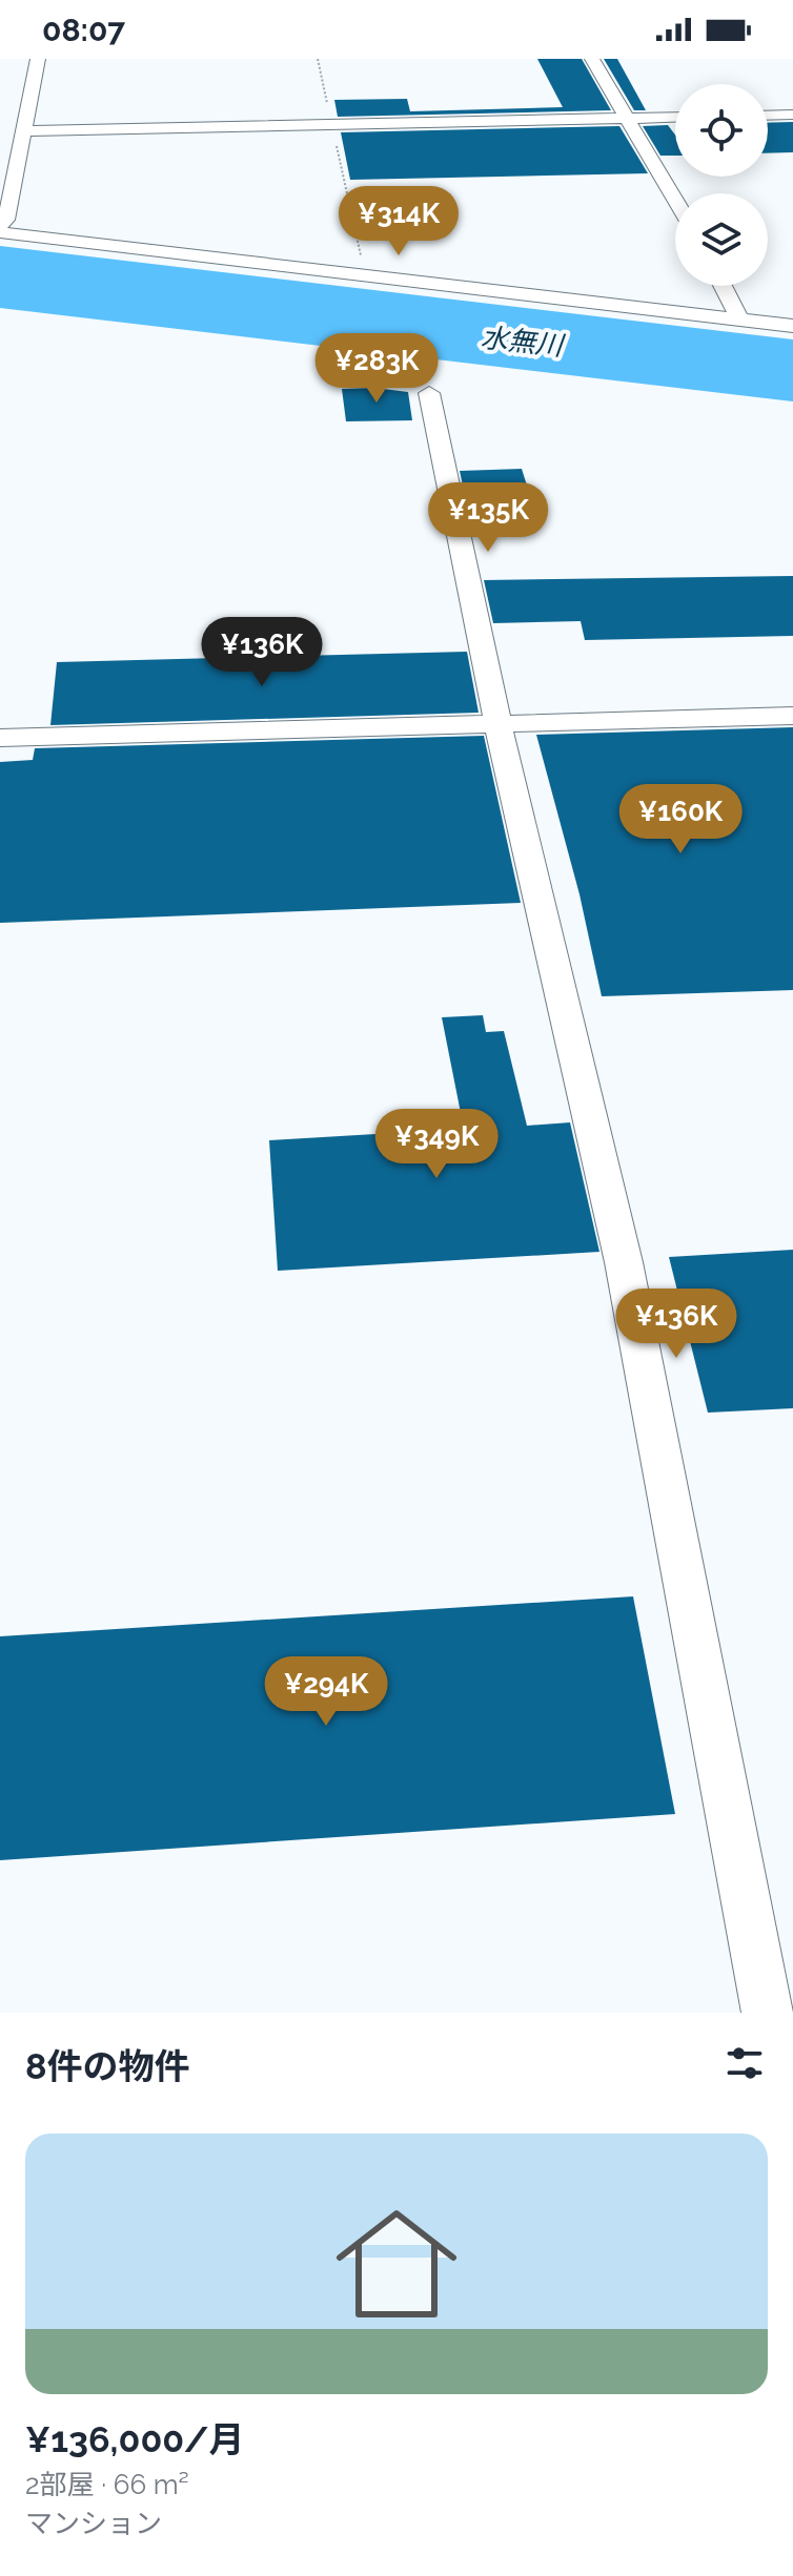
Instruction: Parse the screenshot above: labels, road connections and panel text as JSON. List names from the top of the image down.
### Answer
{
  "water": ["水無川"],
  "page": {
    "status": "08:07",
    "price": [
      "¥314K",
      "¥283K",
      "¥135K",
      "¥136K",
      "¥160K",
      "¥349K",
      "¥136K",
      "¥294K"
    ],
    "heading": "8件の物件",
    "list": [
      {
        "name": "¥136,000/月",
        "note": "2部屋 · 66 m² · マンション"
      }
    ]
  }
}
